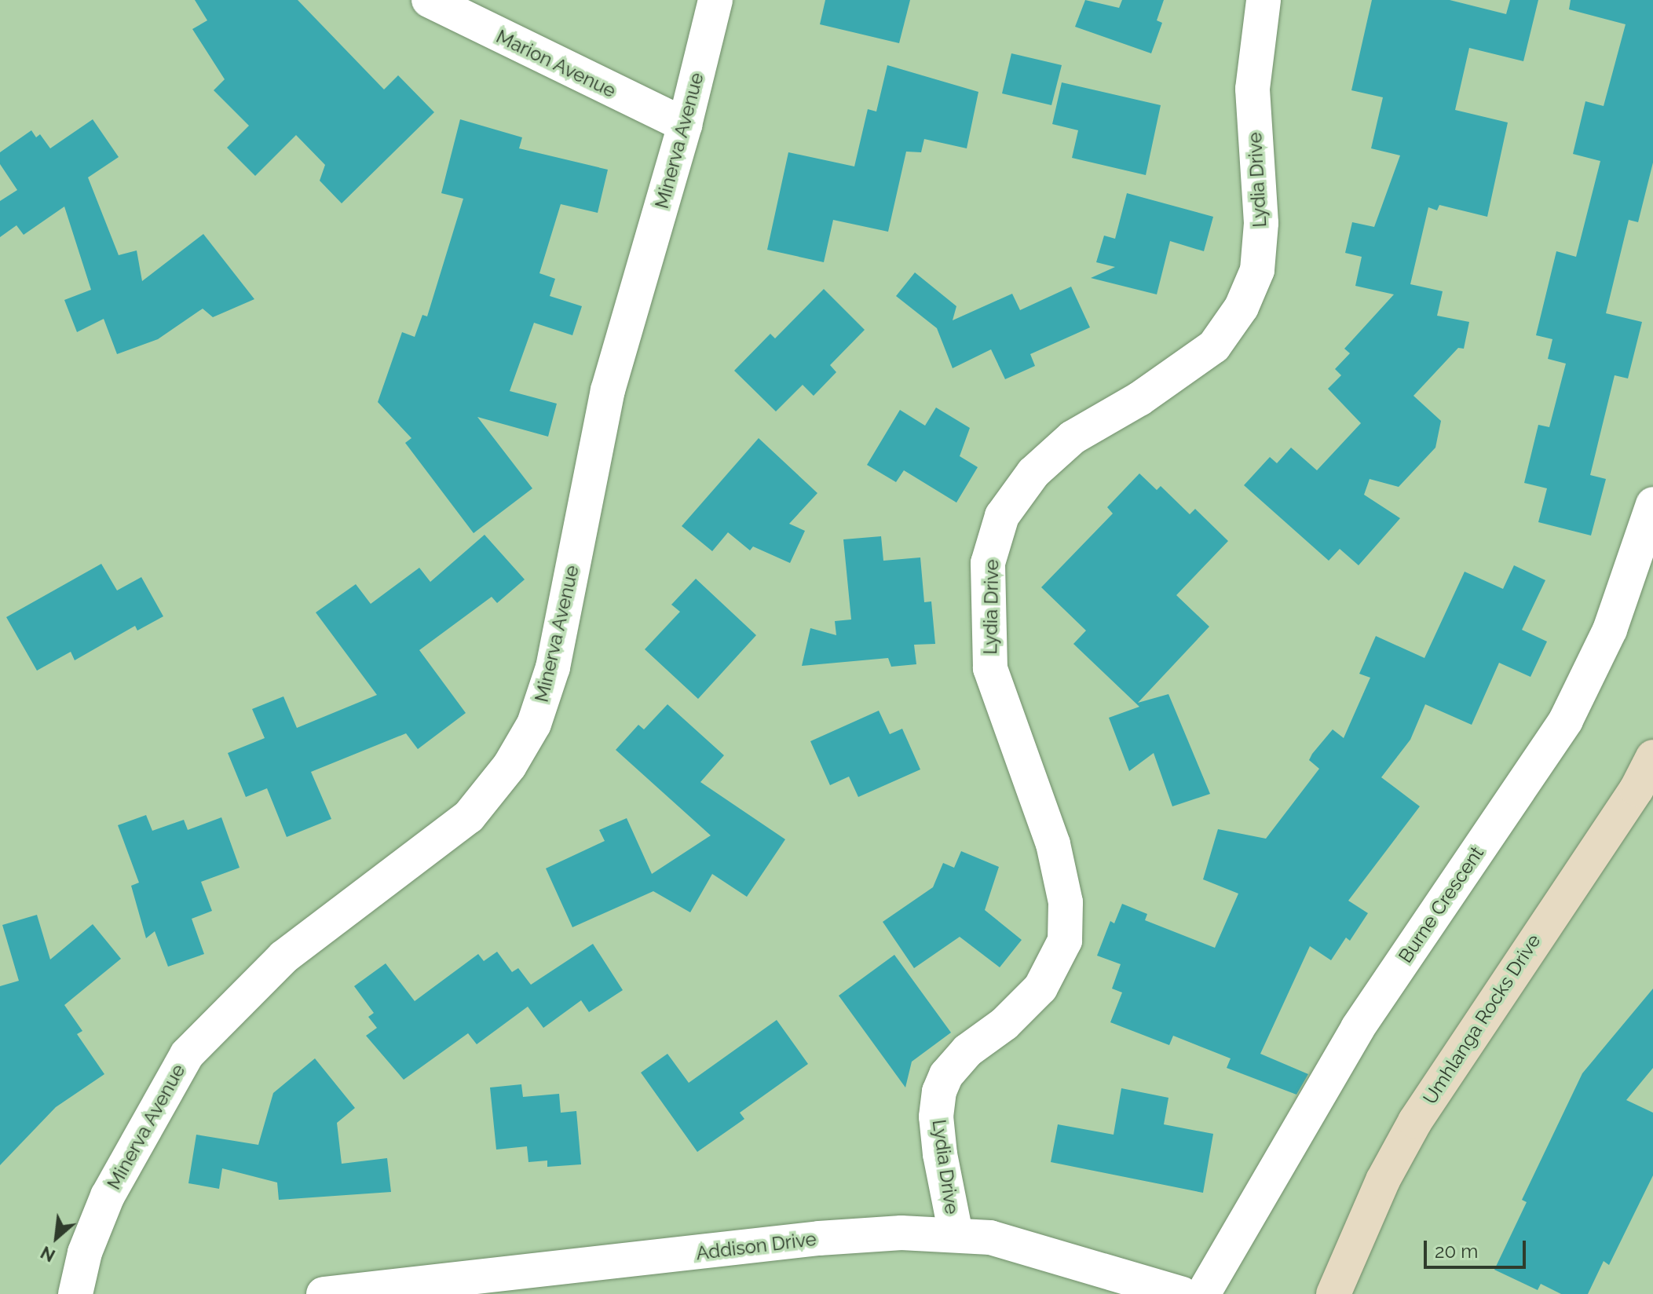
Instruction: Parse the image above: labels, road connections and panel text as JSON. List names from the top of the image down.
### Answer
{
  "streets": {
    "main road": ["Umhlanga Rocks Drive"],
    "street": [
      "Marion Avenue",
      "Minerva Avenue",
      "Lydia Drive",
      "Burne Crescent",
      "Addison Drive"
    ]
  },
  "crossings": [
    ["Marion Avenue", "Minerva Avenue"],
    ["Lydia Drive", "Addison Drive"]
  ],
  "scale_bar": "20 m",
  "north": "bottom left"
}
